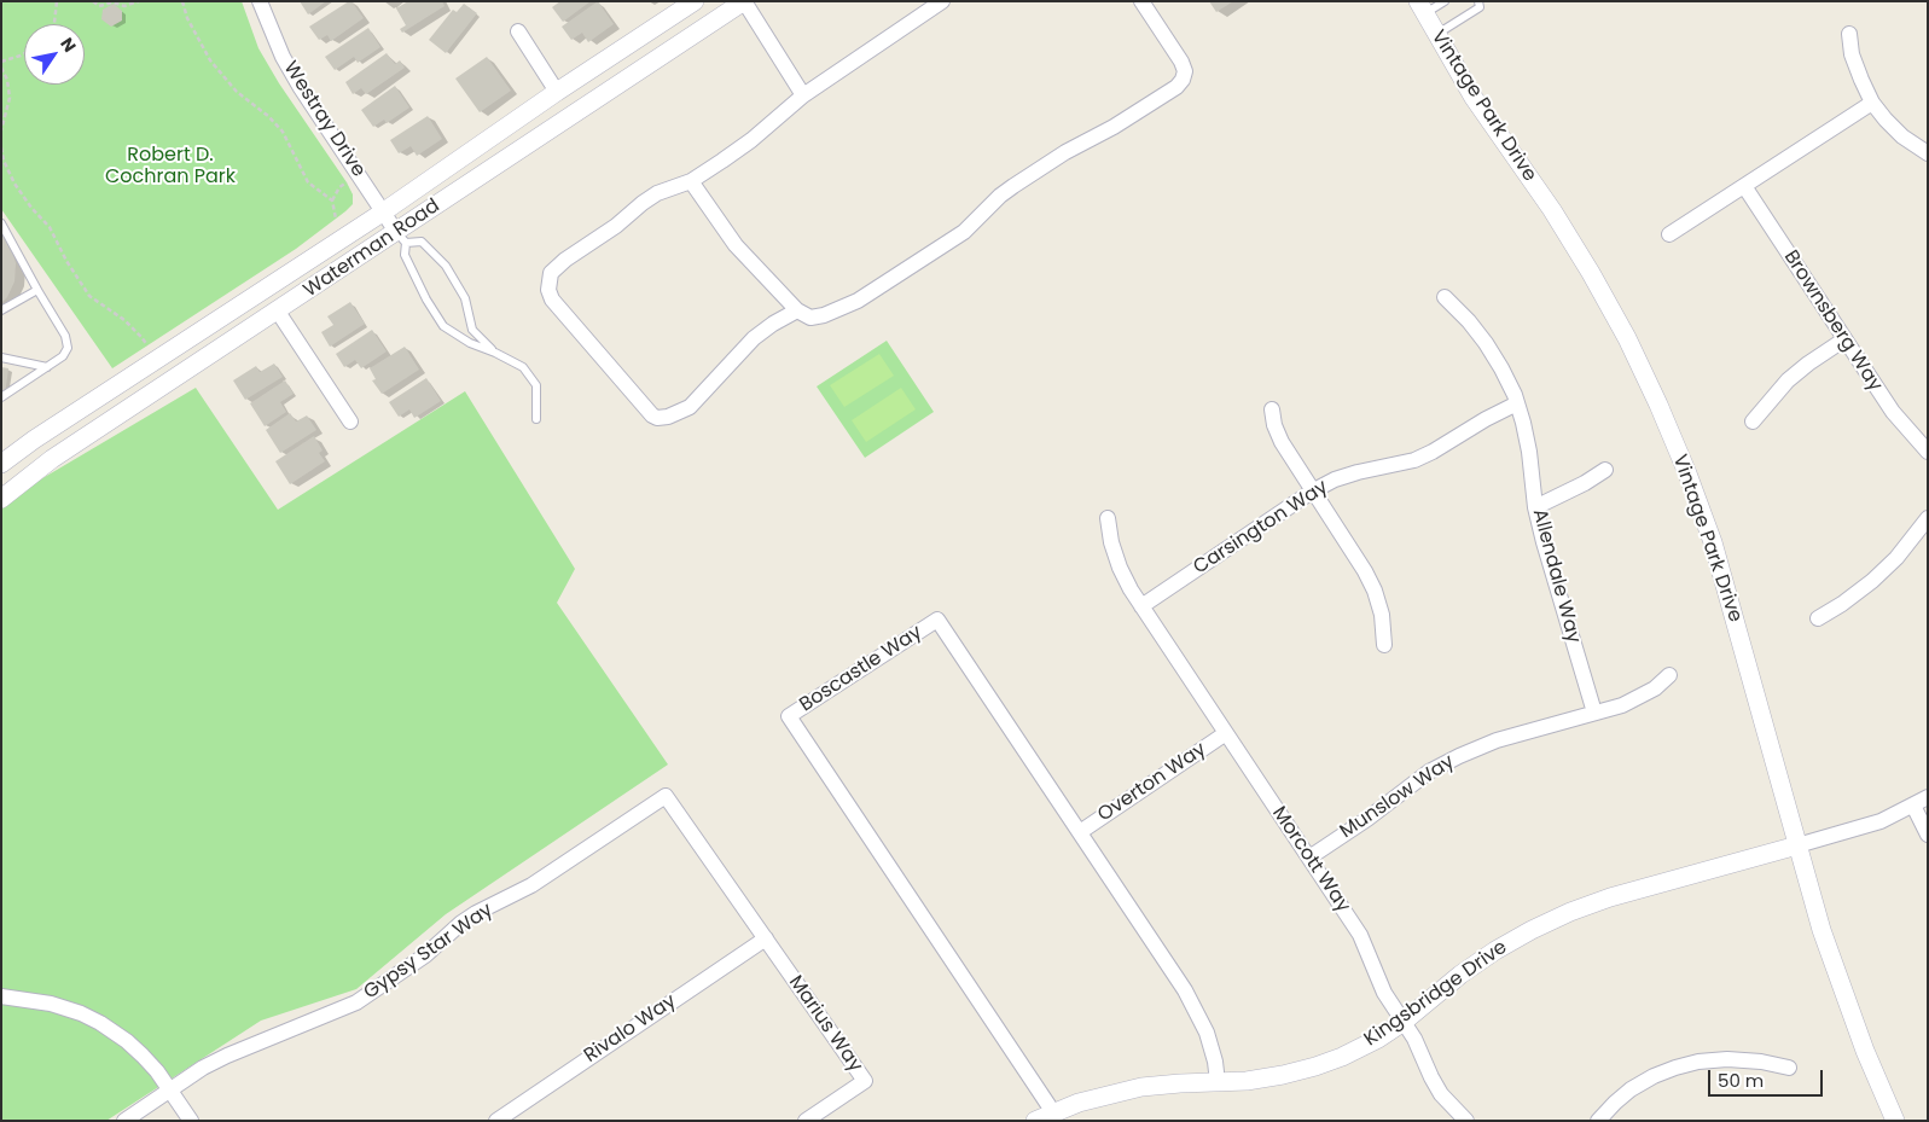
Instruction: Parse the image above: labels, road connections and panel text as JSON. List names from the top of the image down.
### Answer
{
  "streets": {
    "street": [
      "Vintage Park Drive",
      "Westray Drive",
      "Waterman Road",
      "Brownsberg Way",
      "Carsington Way",
      "Allendale Way",
      "Boscastle Way",
      "Overton Way",
      "Munslow Way",
      "Morcott Way",
      "Gypsy Star Way",
      "Kingsbridge Drive",
      "Marius Way",
      "Rivalo Way"
    ]
  },
  "crossings": [
    ["Vintage Park Drive", "Kingsbridge Drive"],
    ["Westray Drive", "Waterman Road"],
    ["Carsington Way", "Allendale Way"],
    ["Carsington Way", "Morcott Way"],
    ["Allendale Way", "Munslow Way"],
    ["Boscastle Way", "Overton Way"],
    ["Boscastle Way", "Kingsbridge Drive"],
    ["Overton Way", "Morcott Way"],
    ["Munslow Way", "Morcott Way"],
    ["Morcott Way", "Kingsbridge Drive"],
    ["Gypsy Star Way", "Marius Way"],
    ["Gypsy Star Way", "Rivalo Way"],
    ["Marius Way", "Rivalo Way"]
  ],
  "parks": ["Robert D. Cochran Park"],
  "scale_bar": "50 m",
  "north": "top right"
}
